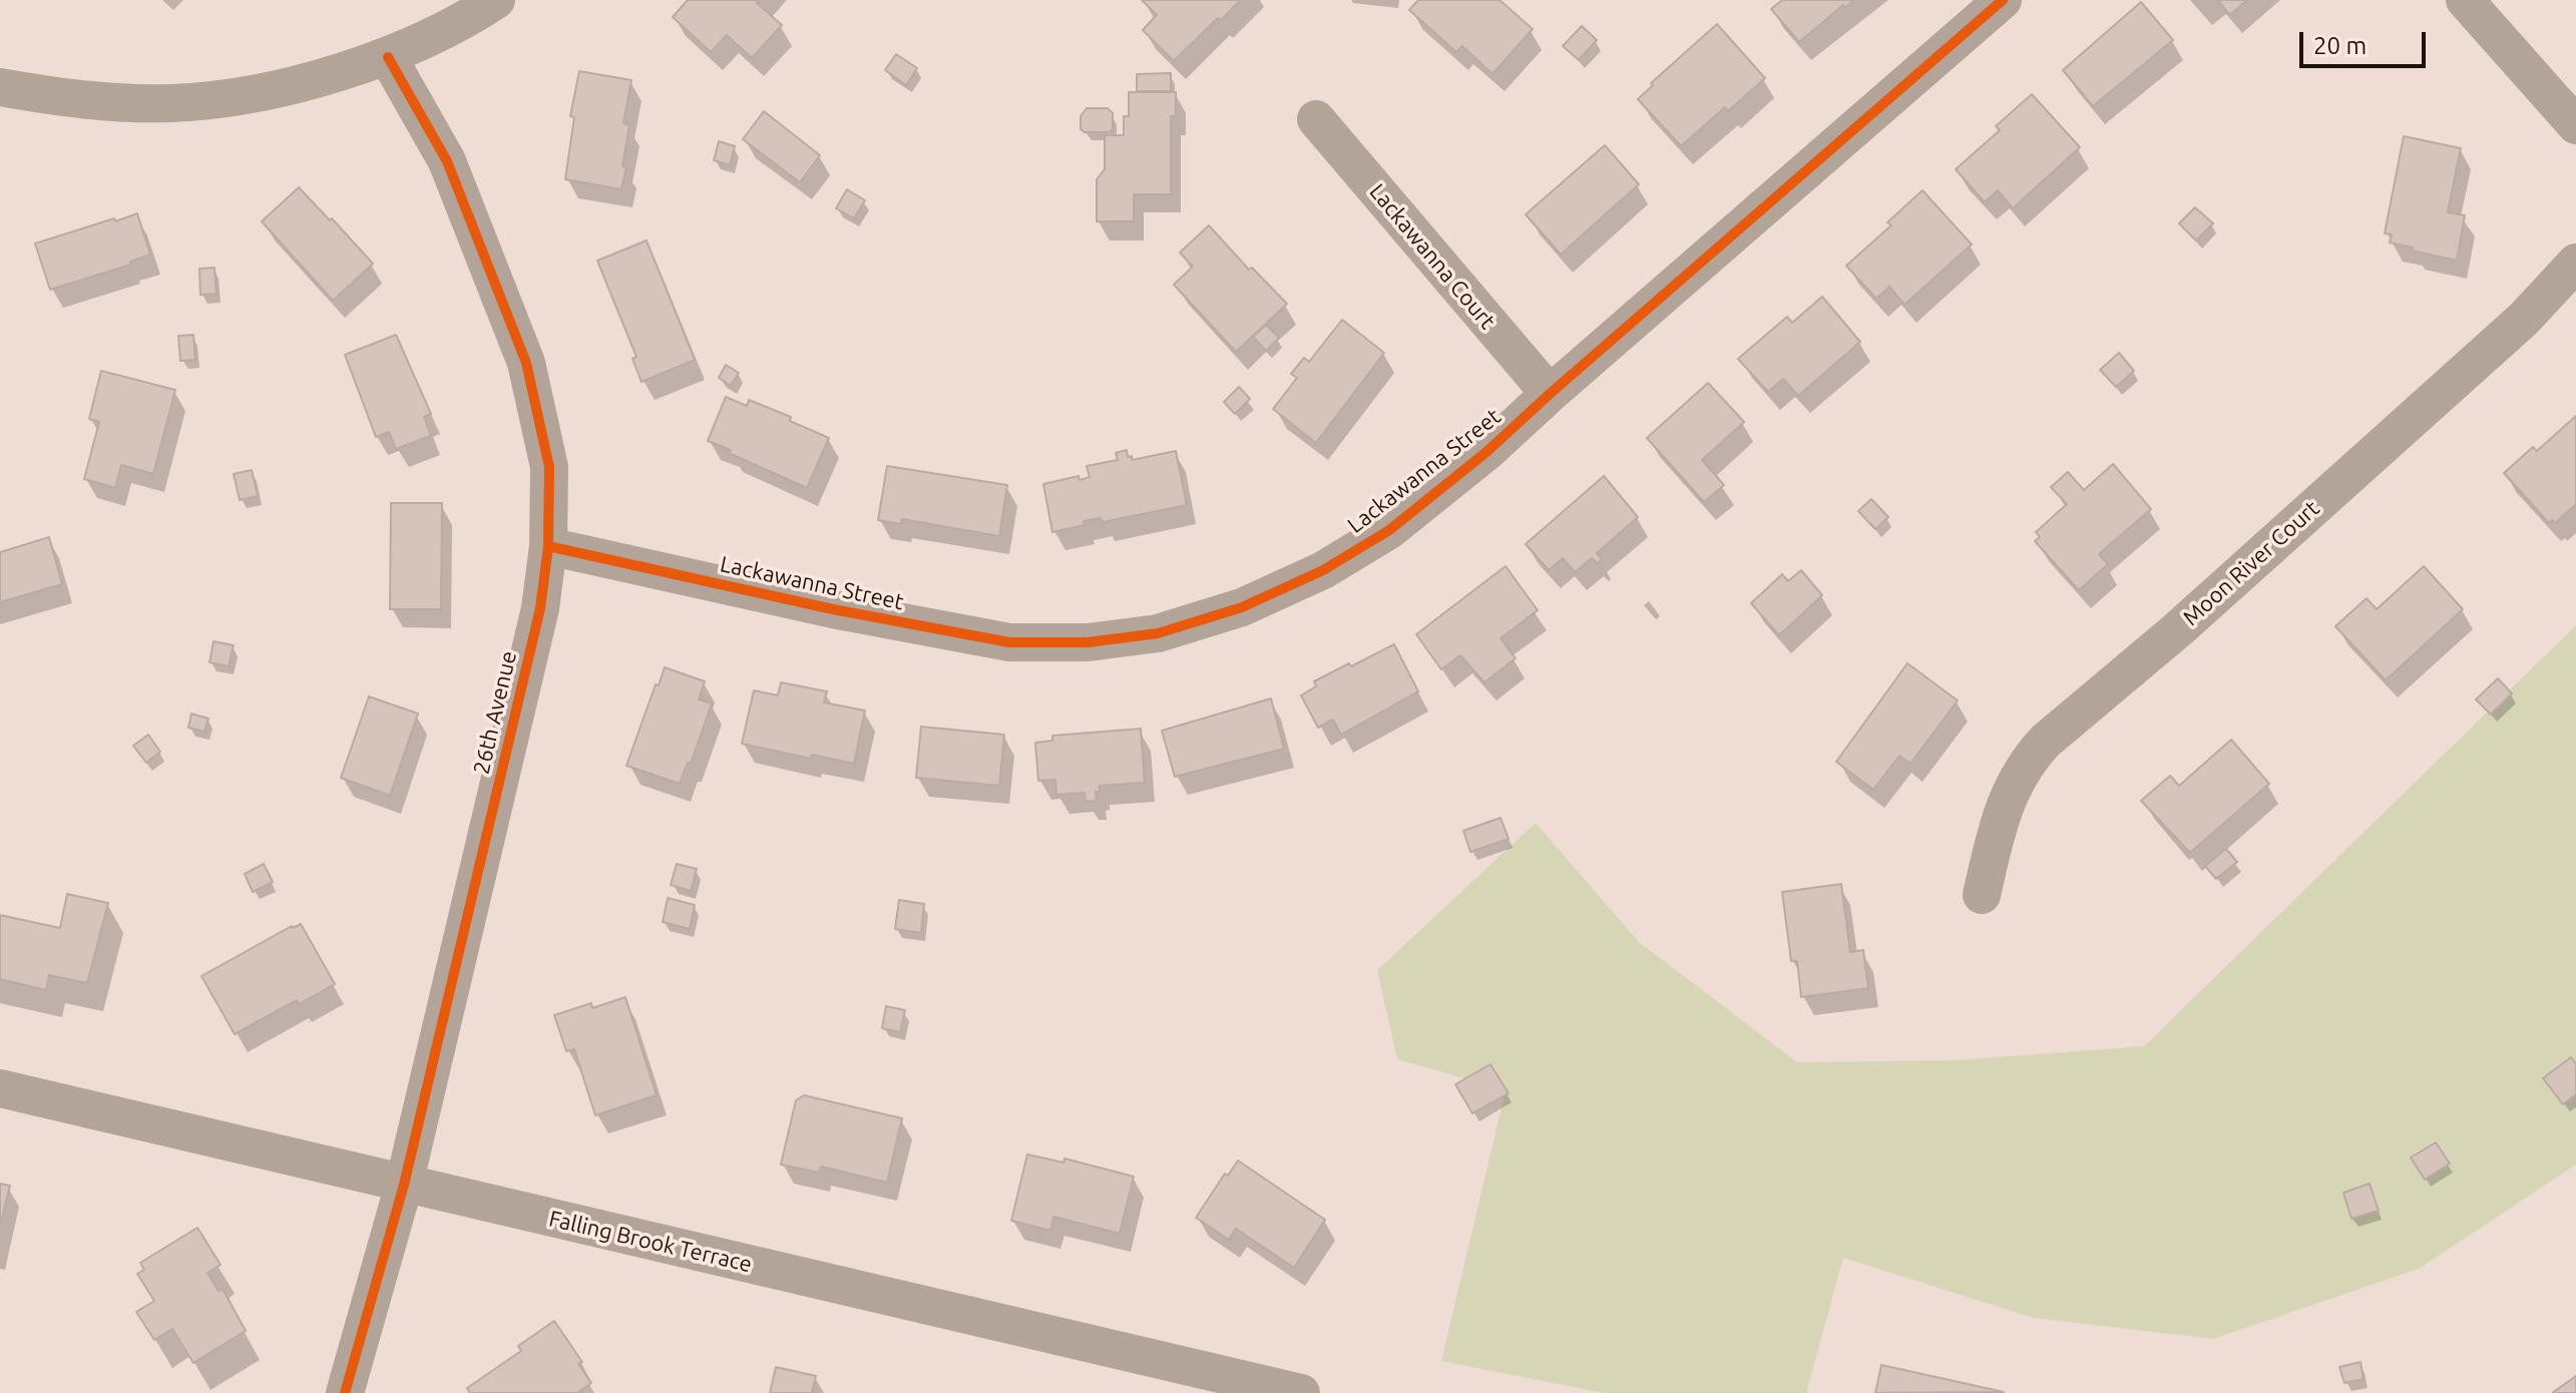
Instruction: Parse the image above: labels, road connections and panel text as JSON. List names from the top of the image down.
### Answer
{
  "streets": {
    "street": [
      "Lackawanna Court",
      "Lackawanna Street",
      "Moon River Court",
      "26th Avenue",
      "Falling Brook Terrace"
    ]
  },
  "crossings": [
    ["Lackawanna Court", "Lackawanna Street"],
    ["Lackawanna Street", "26th Avenue"],
    ["26th Avenue", "Falling Brook Terrace"]
  ],
  "scale_bar": "20 m"
}
